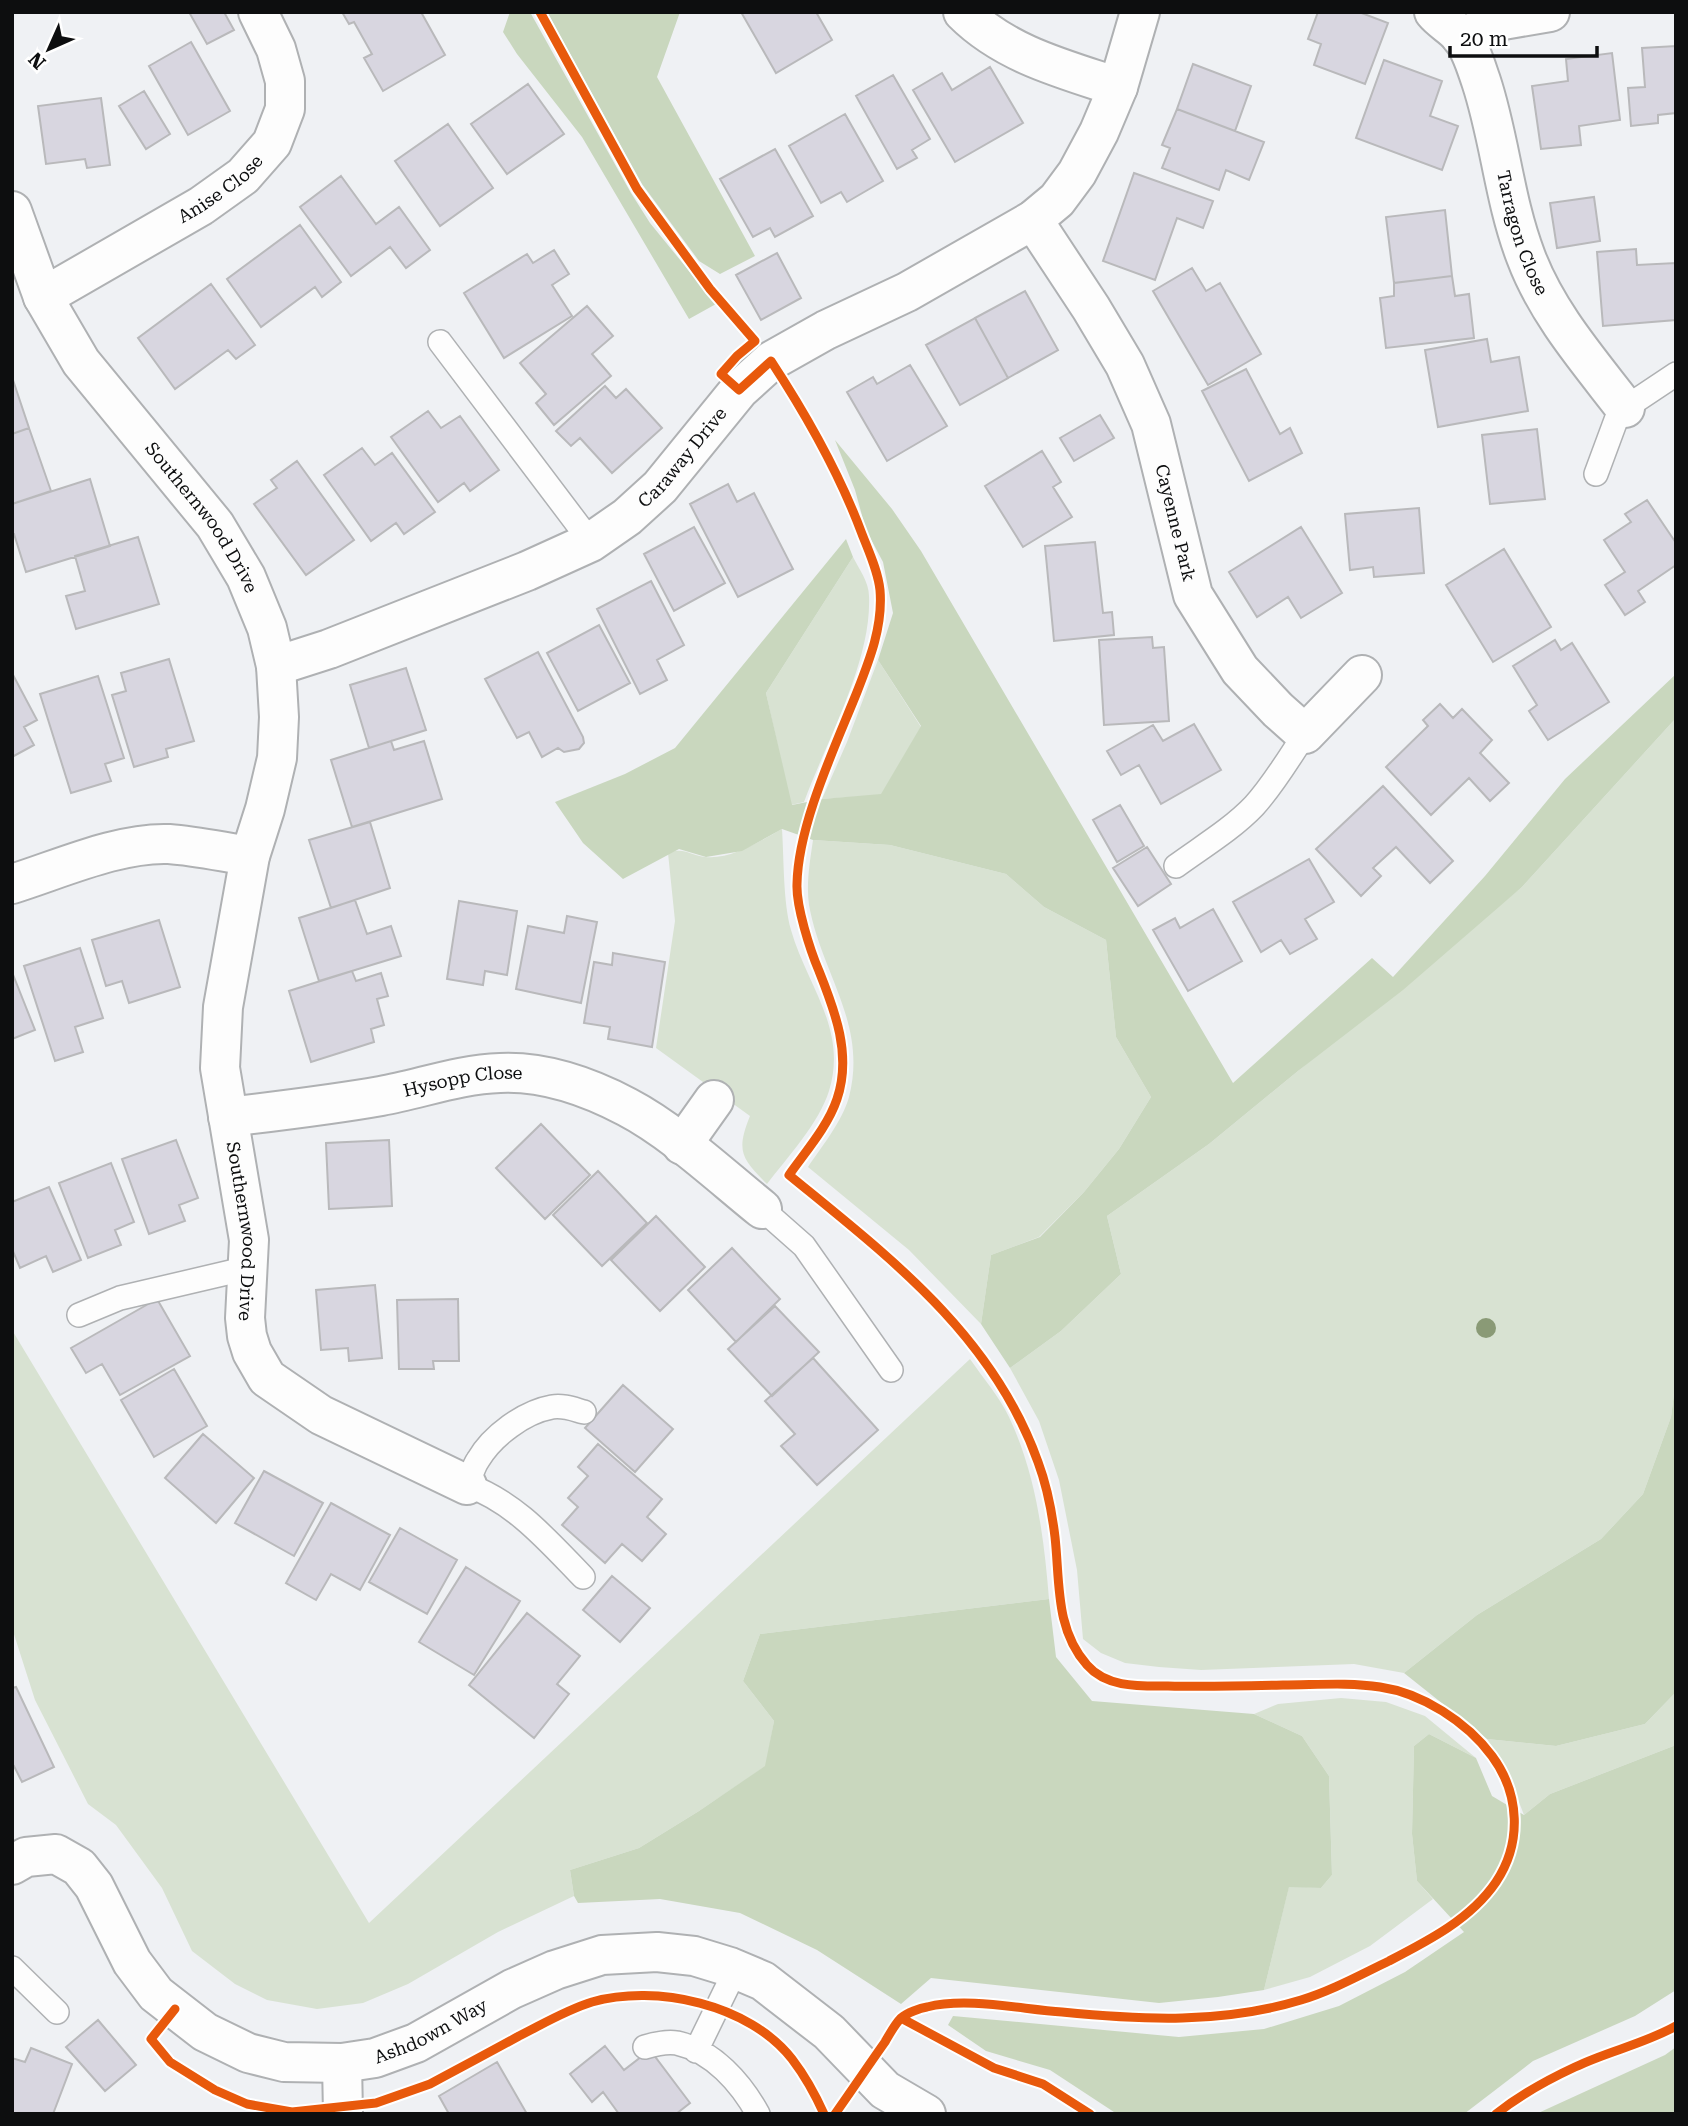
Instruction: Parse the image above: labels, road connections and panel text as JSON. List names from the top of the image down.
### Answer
{
  "streets": {
    "street": [
      "Anise Close",
      "Tarragon Close",
      "Caraway Drive",
      "Southernwood Drive",
      "Cayenne Park",
      "Hysopp Close",
      "Ashdown Way"
    ]
  },
  "crossings": [
    ["Anise Close", "Southernwood Drive"],
    ["Caraway Drive", "Southernwood Drive"],
    ["Caraway Drive", "Cayenne Park"],
    ["Southernwood Drive", "Hysopp Close"]
  ],
  "scale_bar": "20 m",
  "north": "bottom left"
}
